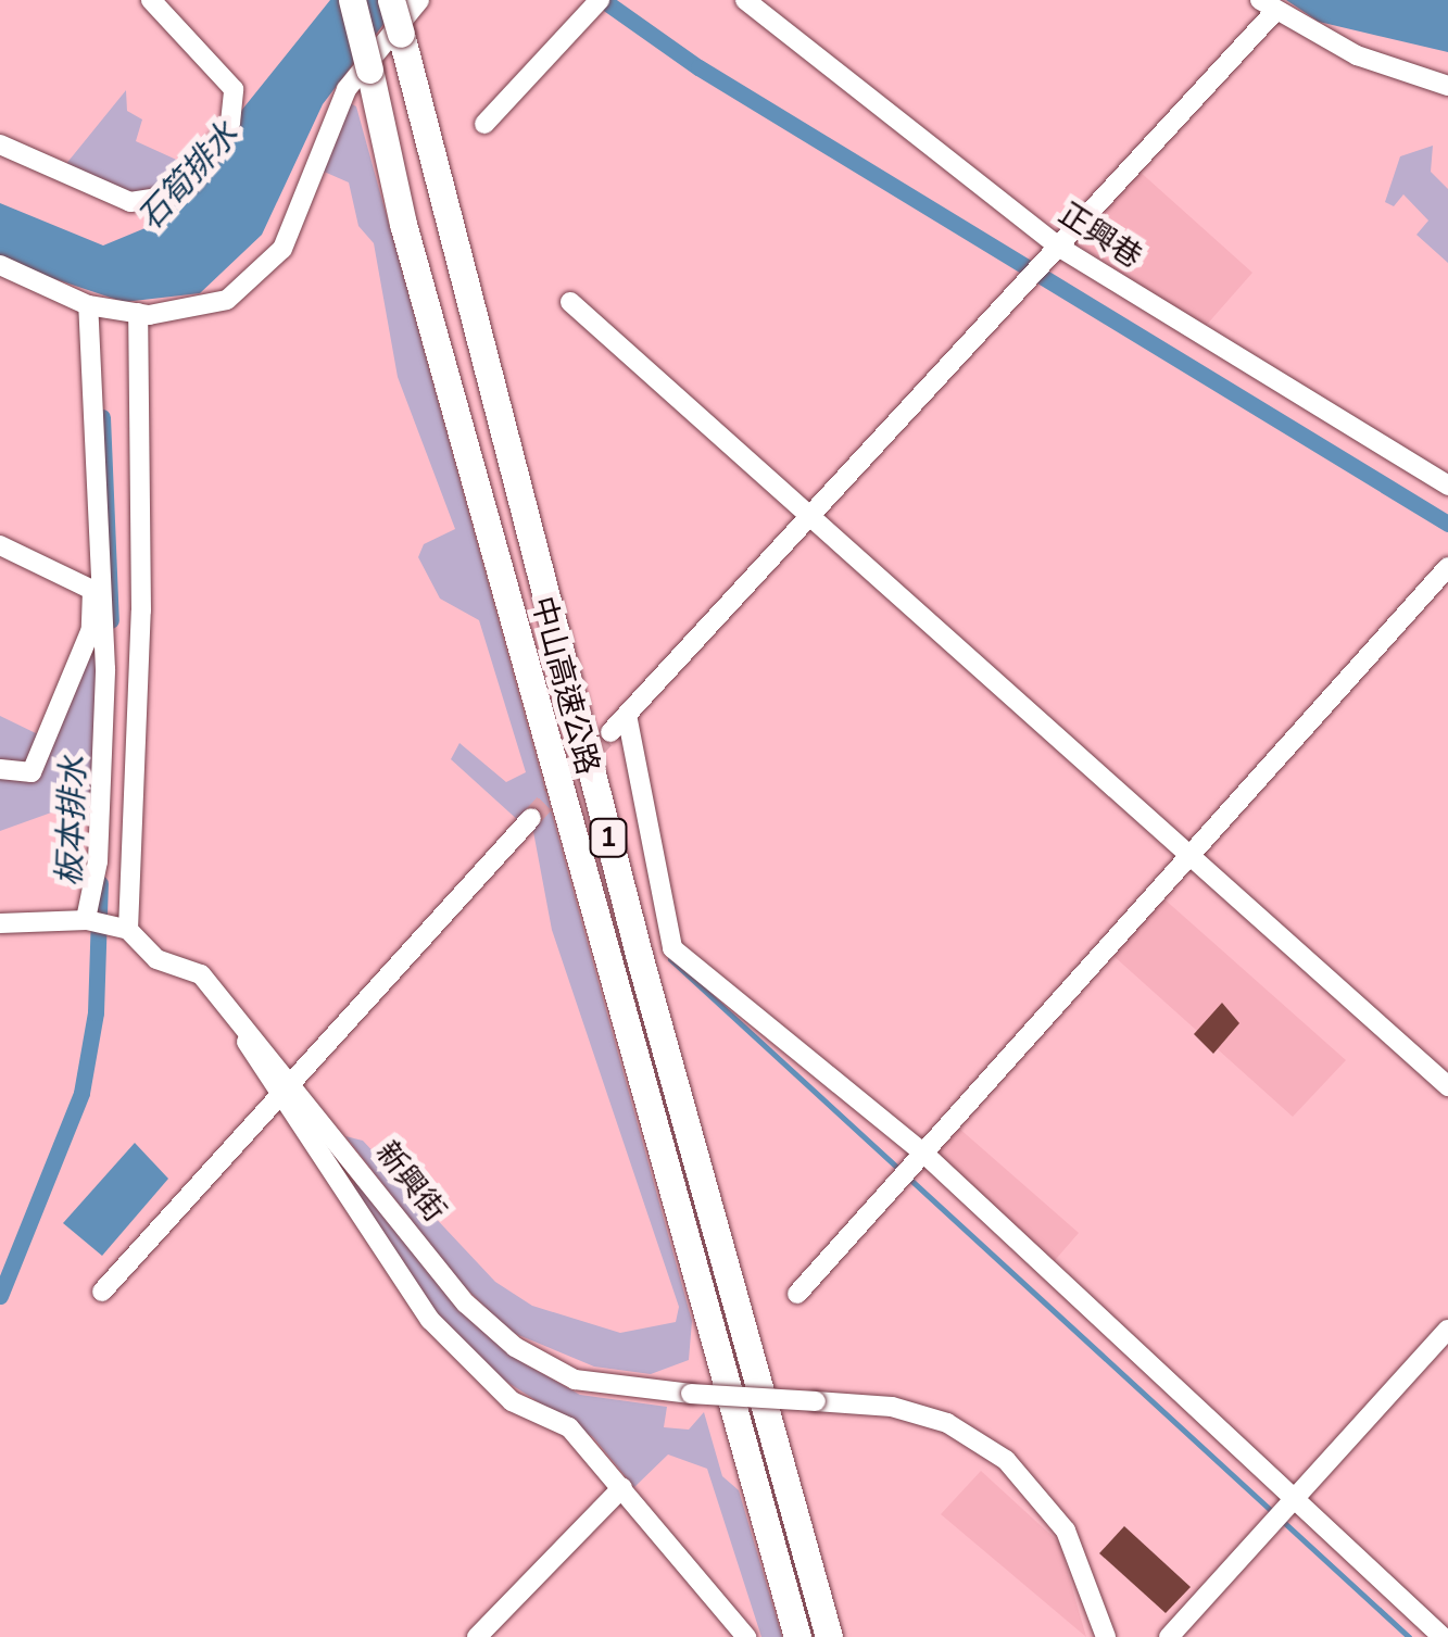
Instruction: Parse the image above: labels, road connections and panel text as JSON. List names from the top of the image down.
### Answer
{
  "streets": {
    "highway": ["中山高速公路", "1"],
    "street": ["正興巷", "新興街"]
  },
  "water": ["石筍排水", "板本排水"]
}
